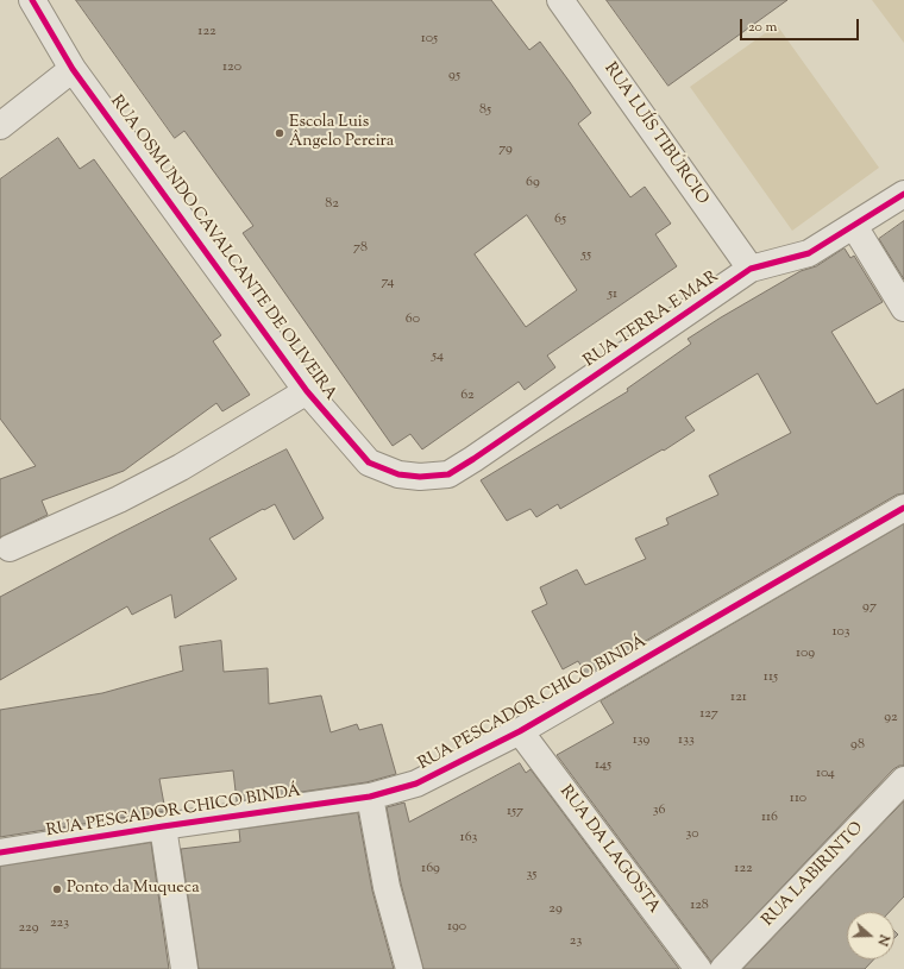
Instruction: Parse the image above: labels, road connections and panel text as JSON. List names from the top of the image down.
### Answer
{
  "streets": {
    "street": [
      "RUA LUÍS TIBÚRCIO",
      "RUA OSMUNDO CAVALCANTE DE OLIVEIRA",
      "RUA TERRA E MAR",
      "RUA PESCADOR CHICO BINDÁ",
      "RUA DA LAGOSTA",
      "RUA LABIRINTO"
    ]
  },
  "crossings": [
    ["RUA LUÍS TIBÚRCIO", "RUA TERRA E MAR"],
    ["RUA OSMUNDO CAVALCANTE DE OLIVEIRA", "RUA TERRA E MAR"],
    ["RUA PESCADOR CHICO BINDÁ", "RUA DA LAGOSTA"]
  ],
  "places": ["Escola Luis Ângelo Pereira", "Ponto da Muqueca"],
  "house_numbers": [
    "122",
    "105",
    "120",
    "95",
    "85",
    "79",
    "69",
    "82",
    "65",
    "78",
    "55",
    "74",
    "51",
    "60",
    "54",
    "62",
    "97",
    "103",
    "109",
    "115",
    "121",
    "127",
    "92",
    "139",
    "133",
    "98",
    "145",
    "104",
    "110",
    "36",
    "157",
    "116",
    "30",
    "163",
    "169",
    "122",
    "35",
    "128",
    "29",
    "223",
    "190",
    "229",
    "23"
  ],
  "scale_bar": "20 m",
  "north": "right"
}
